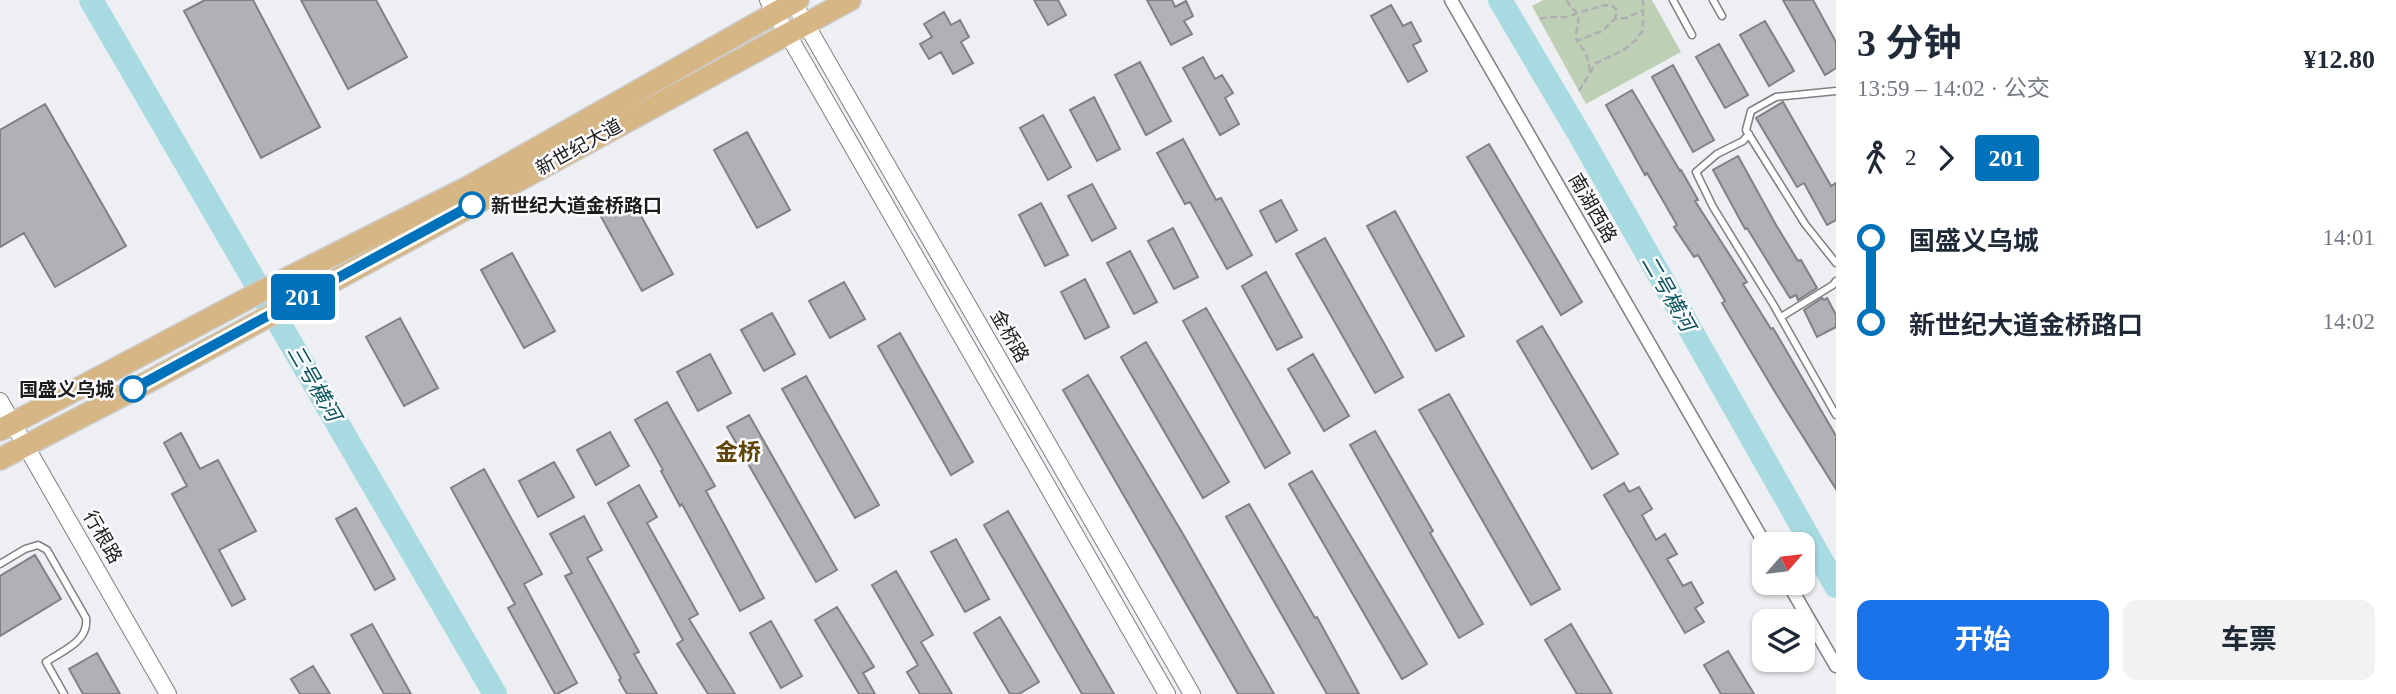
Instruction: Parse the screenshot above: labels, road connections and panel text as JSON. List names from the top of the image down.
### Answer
{
  "streets": {
    "main road": ["新世纪大道"],
    "street": ["南湖西路", "金桥路", "行根路"]
  },
  "crossings": [
    ["新世纪大道", "金桥路"],
    ["新世纪大道", "行根路"]
  ],
  "districts": ["金桥"],
  "water": ["二号横河", "三号横河"],
  "places": ["新世纪大道金桥路口", "国盛义乌城"],
  "lines": ["bus line 201"],
  "north": "top right",
  "page": {
    "on_map": "201",
    "heading": ["3 分钟", "13:59 – 14:02 · 公交", "¥12.80"],
    "legs": ["2", "201"],
    "list": [
      {
        "name": "国盛义乌城",
        "value": "14:01"
      },
      {
        "name": "新世纪大道金桥路口",
        "value": "14:02"
      }
    ],
    "buttons": ["开始", "车票"]
  }
}
